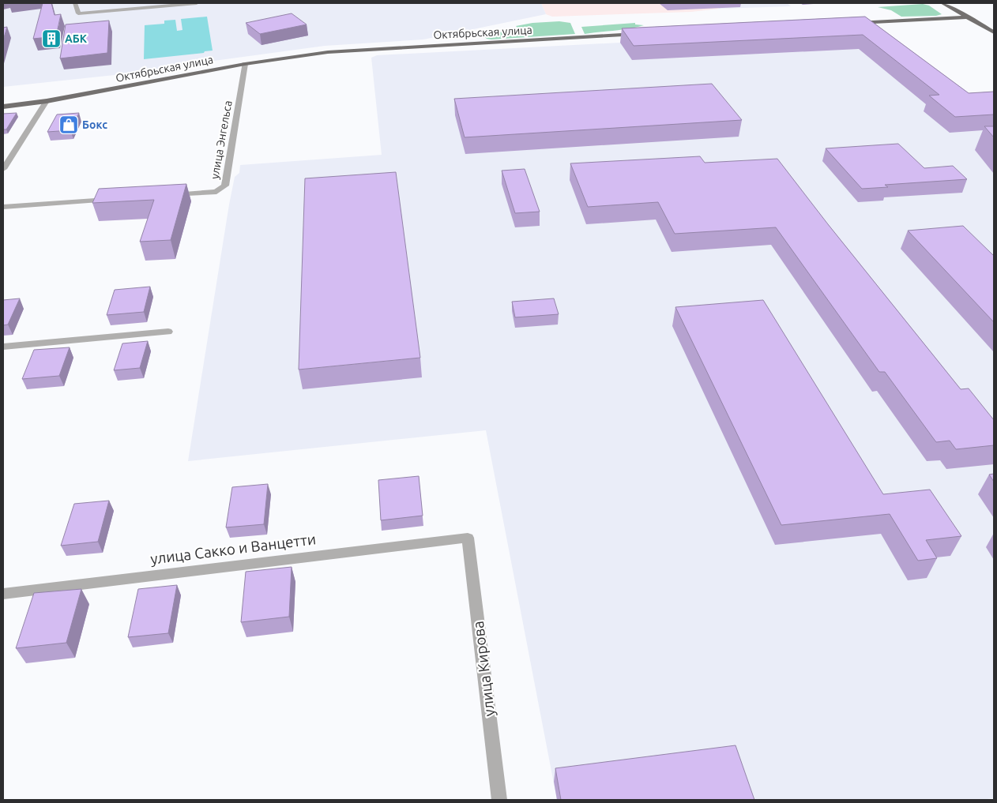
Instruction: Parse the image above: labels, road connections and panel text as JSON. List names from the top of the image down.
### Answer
{
  "streets": {
    "main road": ["Октябрьская улица"],
    "street": ["улица Энгельса", "улица Сакко и Ванцетти", "улица Кирова"]
  },
  "crossings": [
    ["Октябрьская улица", "улица Энгельса"],
    ["улица Сакко и Ванцетти", "улица Кирова"]
  ],
  "places": {
    "building": ["АБК"],
    "shop": ["Бокс"]
  }
}
